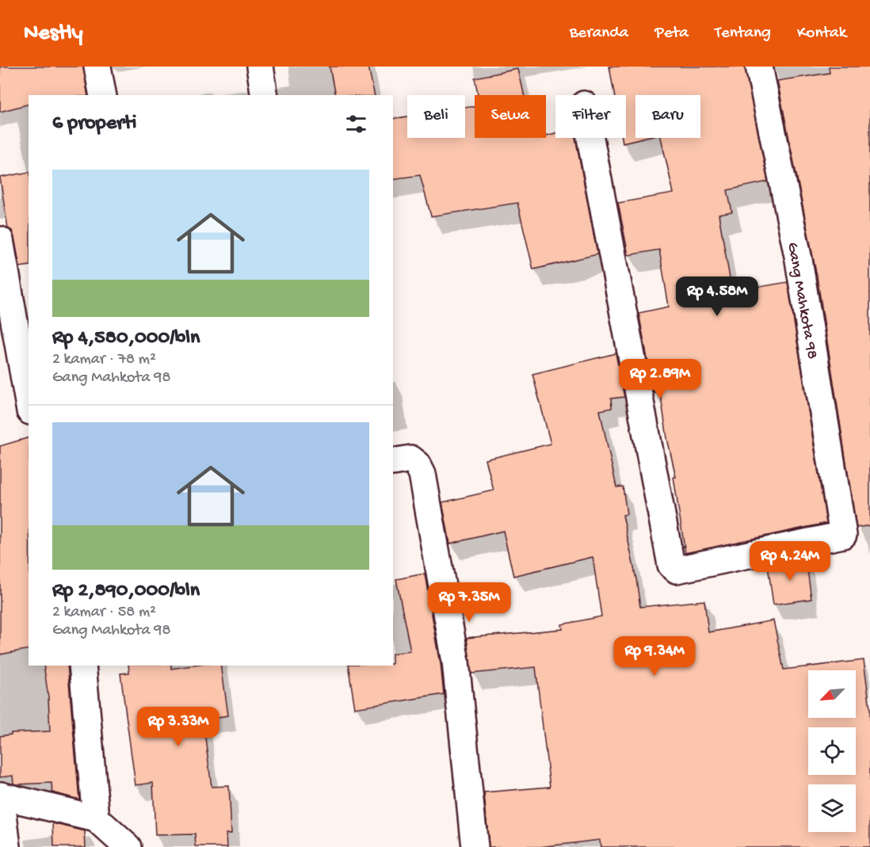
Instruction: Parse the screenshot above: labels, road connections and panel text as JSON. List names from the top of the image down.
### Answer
{
  "streets": {
    "street": ["Gang Mahkota 98"]
  },
  "north": "bottom left",
  "page": {
    "header": "Nestly",
    "nav": [
      "Beranda",
      "Peta",
      "Tentang",
      "Kontak"
    ],
    "chip": [
      "Beli",
      "Sewa",
      "Filter",
      "Baru"
    ],
    "heading": "6 properti",
    "list": [
      {
        "name": "Rp 4,580,000/bln",
        "note": "2 kamar · 78 m² · Gang Mahkota 98"
      },
      {
        "name": "Rp 2,890,000/bln",
        "note": "2 kamar · 58 m² · Gang Mahkota 98"
      }
    ],
    "price": [
      "Rp 4.58M",
      "Rp 2.89M",
      "Rp 4.24M",
      "Rp 7.35M",
      "Rp 9.34M",
      "Rp 3.33M"
    ]
  }
}
